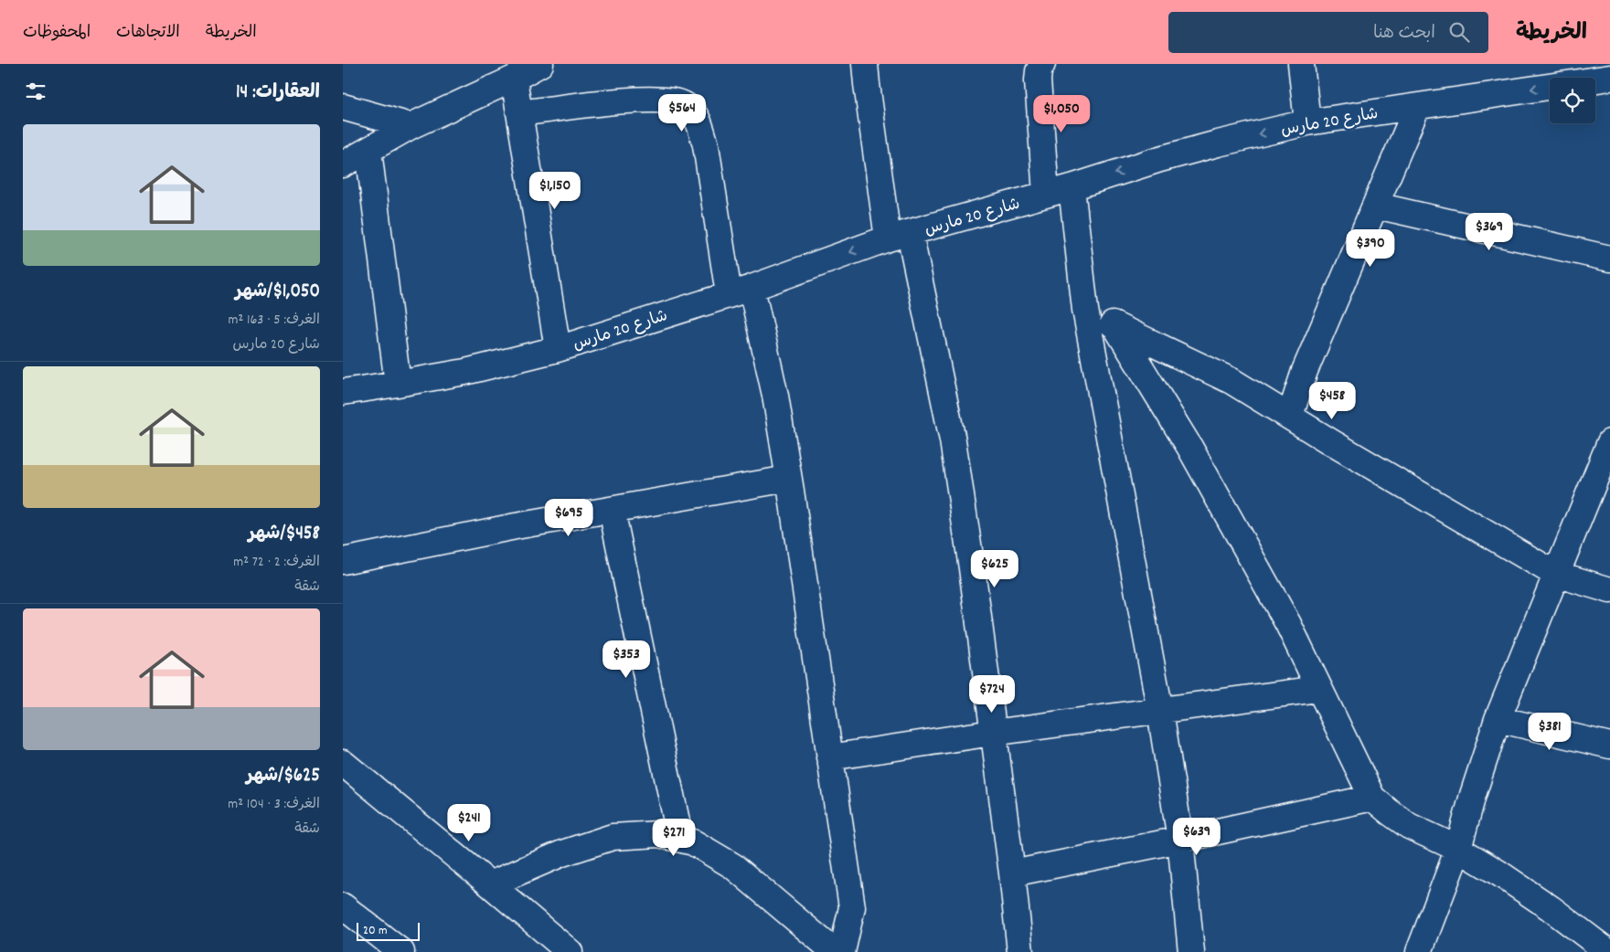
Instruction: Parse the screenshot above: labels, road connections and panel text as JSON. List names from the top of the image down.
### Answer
{
  "streets": {
    "street": ["شارع 20 مارس"]
  },
  "one_way": ["شارع 20 مارس"],
  "scale_bar": "20 m",
  "page": {
    "header": "الخريطة",
    "search": "ابحث هنا",
    "nav": ["الخريطة", "الاتجاهات", "المحفوظات"],
    "heading": "العقارات: 14",
    "price": [
      "$564",
      "$1,050",
      "$1,150",
      "$369",
      "$390",
      "$458",
      "$695",
      "$625",
      "$353",
      "$724",
      "$381",
      "$241",
      "$639",
      "$271"
    ],
    "list": [
      {
        "name": "$1,050/شهر",
        "note": "الغرف: 5 · 163 m² · شارع 20 مارس"
      },
      {
        "name": "$458/شهر",
        "note": "الغرف: 2 · 72 m² · شقة"
      },
      {
        "name": "$625/شهر",
        "note": "الغرف: 3 · 104 m² · شقة"
      }
    ],
    "scale": "20 m"
  }
}
